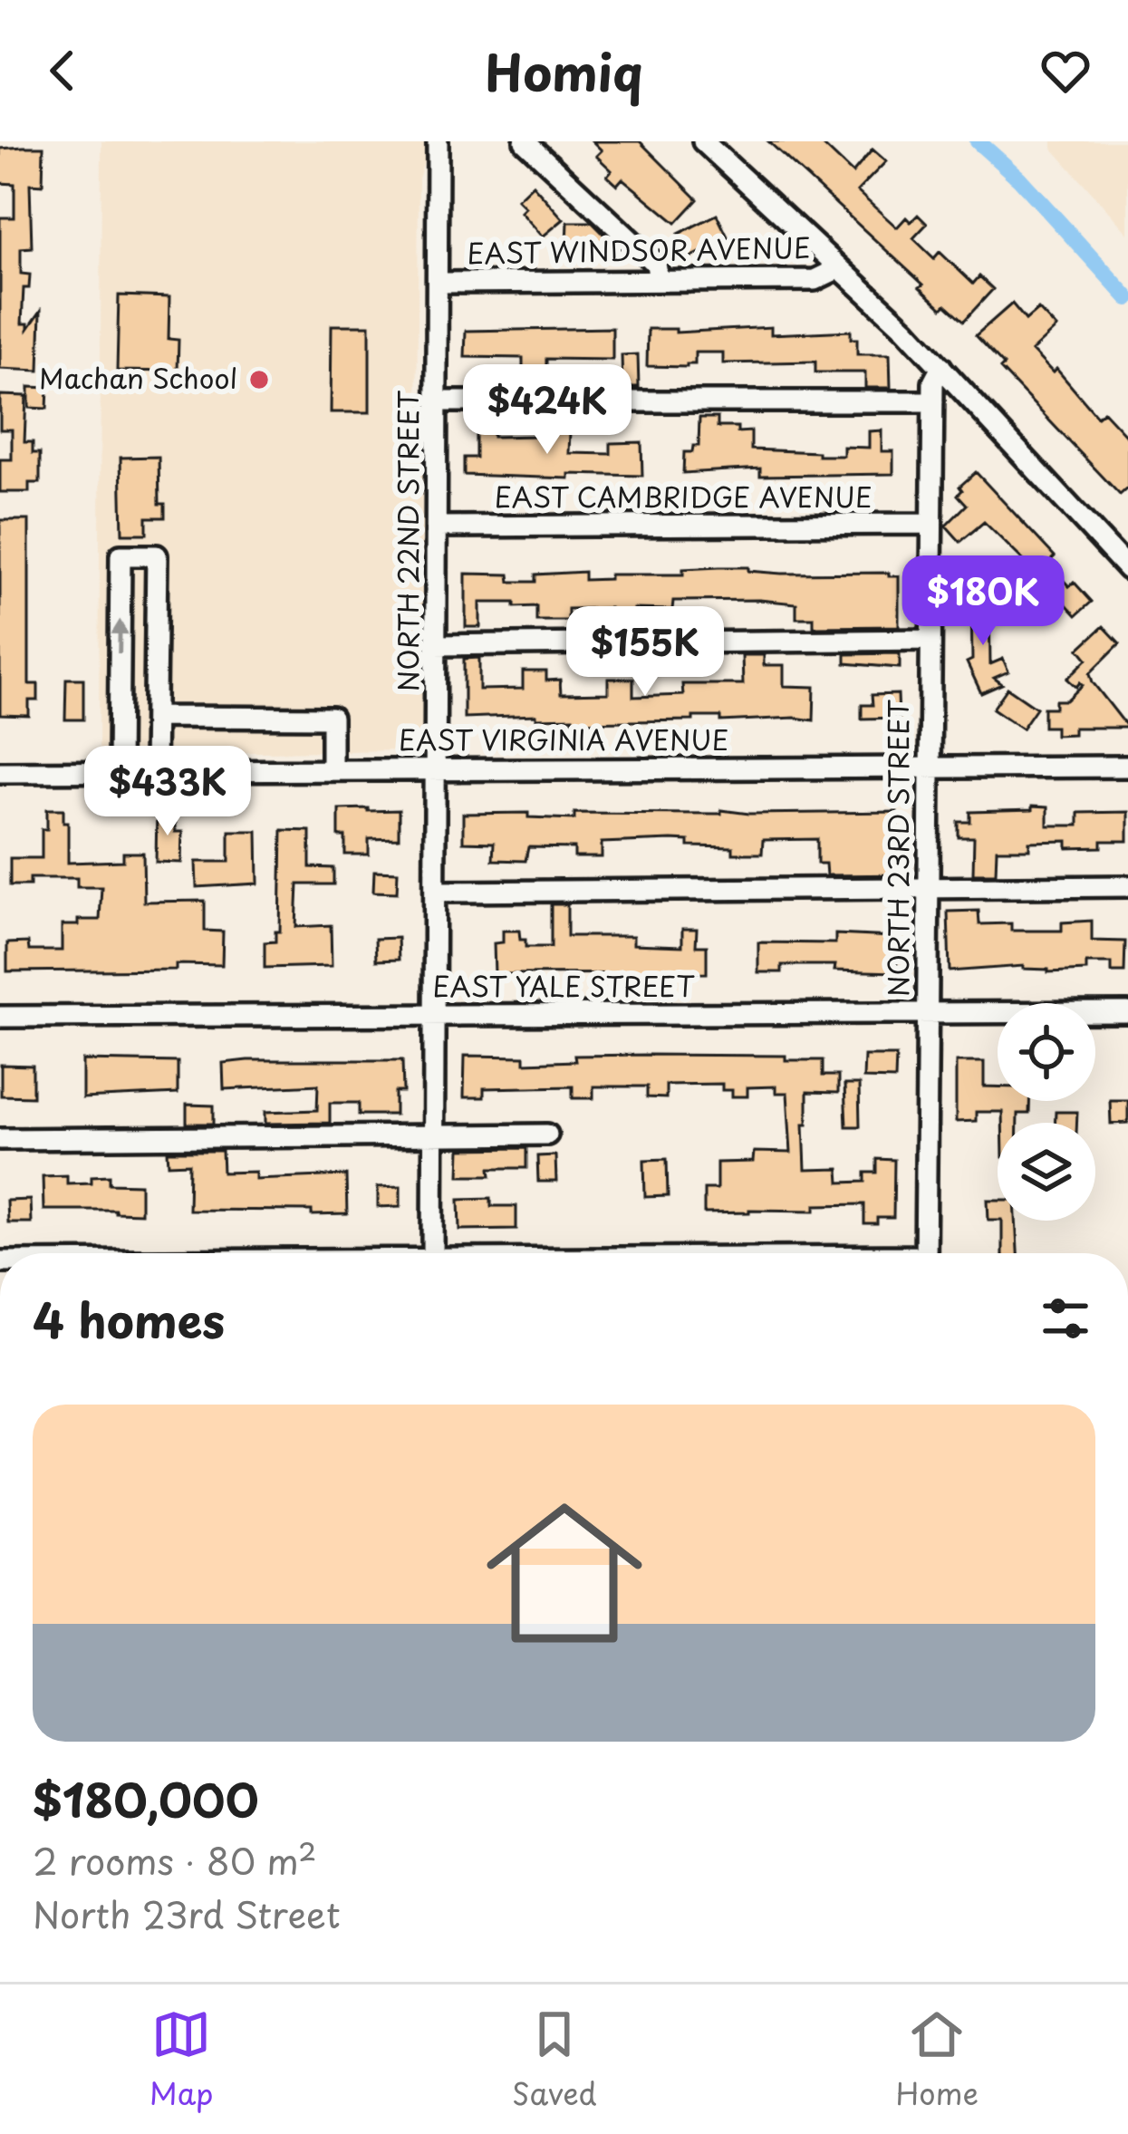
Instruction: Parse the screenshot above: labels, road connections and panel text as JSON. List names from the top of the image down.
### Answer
{
  "streets": {
    "street": [
      "EAST WINDSOR AVENUE",
      "EAST CAMBRIDGE AVENUE",
      "NORTH 22ND STREET",
      "EAST VIRGINIA AVENUE",
      "NORTH 23RD STREET",
      "EAST YALE STREET"
    ]
  },
  "crossings": [
    ["EAST WINDSOR AVENUE", "NORTH 22ND STREET"],
    ["EAST CAMBRIDGE AVENUE", "NORTH 22ND STREET"],
    ["EAST CAMBRIDGE AVENUE", "NORTH 23RD STREET"],
    ["NORTH 22ND STREET", "EAST VIRGINIA AVENUE"],
    ["NORTH 22ND STREET", "EAST YALE STREET"],
    ["EAST VIRGINIA AVENUE", "NORTH 23RD STREET"],
    ["NORTH 23RD STREET", "EAST YALE STREET"]
  ],
  "places": ["Machan School"],
  "page": {
    "header": "Homiq",
    "price": [
      "$424K",
      "$180K",
      "$155K",
      "$433K"
    ],
    "heading": "4 homes",
    "list": [
      {
        "name": "$180,000",
        "note": "2 rooms · 80 m² · North 23rd Street"
      }
    ],
    "tabs": ["Map", "Saved", "Home"]
  }
}
